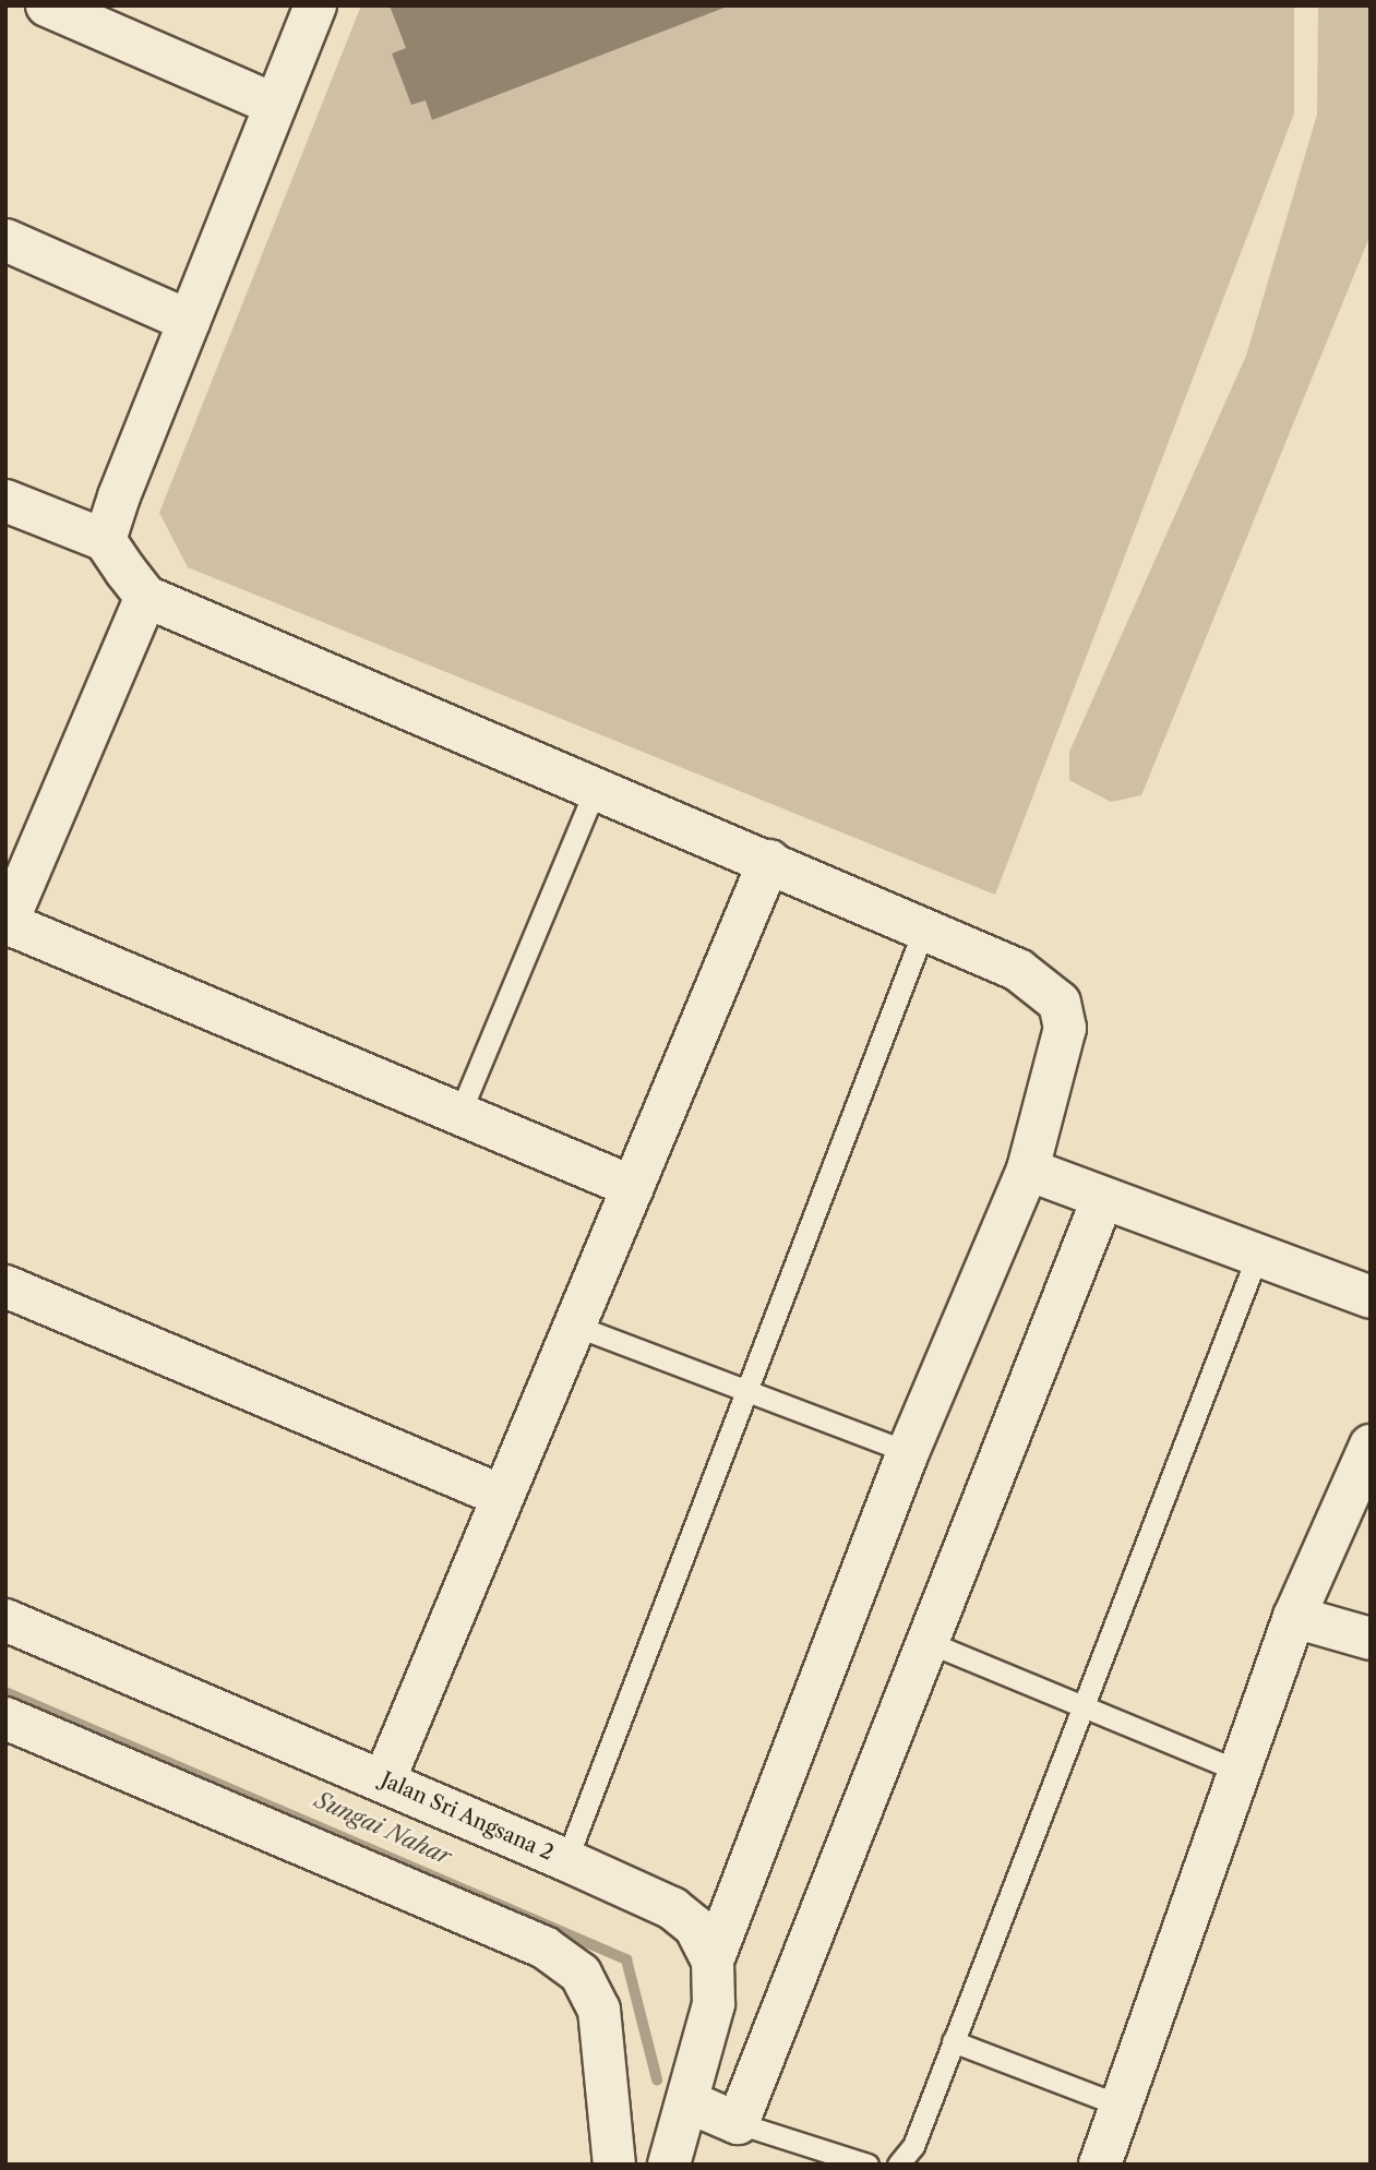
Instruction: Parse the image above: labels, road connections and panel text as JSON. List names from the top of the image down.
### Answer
{
  "streets": {
    "street": ["Jalan Sri Angsana 2"]
  },
  "water": ["Sungai Nahar"]
}
